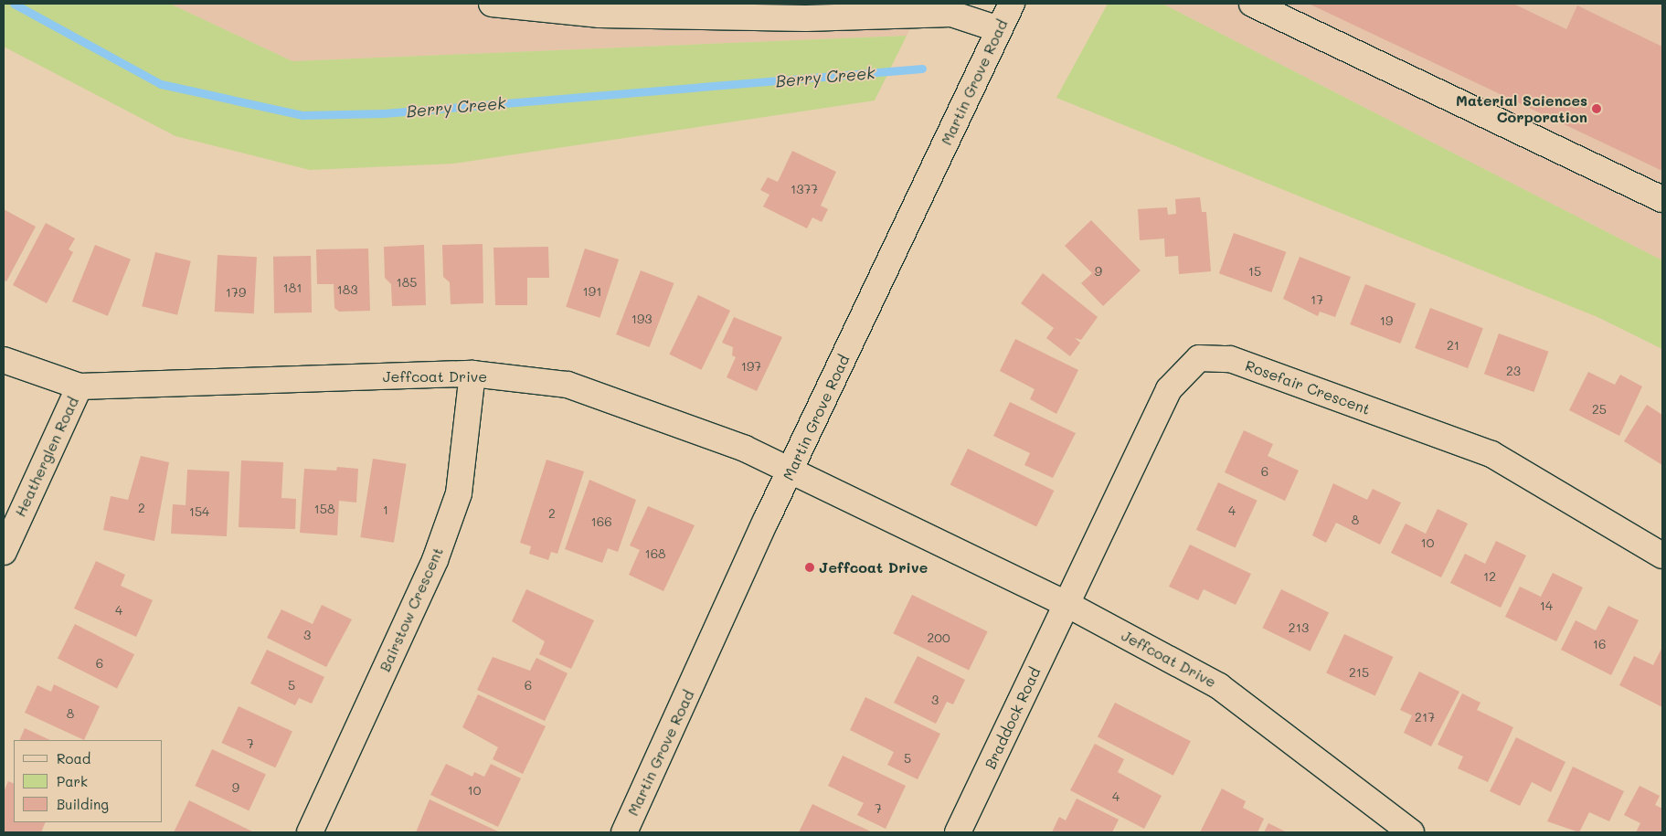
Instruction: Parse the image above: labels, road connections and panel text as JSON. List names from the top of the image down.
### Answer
{
  "streets": {
    "street": [
      "Martin Grove Road",
      "Jeffcoat Drive",
      "Rosefair Crescent",
      "Heatherglen Road",
      "Bairstow Crescent",
      "Braddock Road"
    ]
  },
  "crossings": [
    ["Martin Grove Road", "Jeffcoat Drive"],
    ["Jeffcoat Drive", "Rosefair Crescent"],
    ["Jeffcoat Drive", "Heatherglen Road"],
    ["Jeffcoat Drive", "Bairstow Crescent"],
    ["Jeffcoat Drive", "Braddock Road"],
    ["Rosefair Crescent", "Braddock Road"]
  ],
  "water": ["Berry Creek"],
  "places": ["Material Sciences Corporation", "Jeffcoat Drive"],
  "house_numbers": [
    "1377",
    "9",
    "15",
    "185",
    "181",
    "183",
    "191",
    "179",
    "17",
    "193",
    "19",
    "21",
    "197",
    "23",
    "25",
    "6",
    "2",
    "158",
    "1",
    "4",
    "154",
    "2",
    "8",
    "166",
    "10",
    "168",
    "12",
    "14",
    "4",
    "213",
    "3",
    "200",
    "16",
    "6",
    "215",
    "5",
    "6",
    "3",
    "8",
    "217",
    "7",
    "5",
    "9",
    "10",
    "4",
    "7"
  ],
  "legend": ["Road", "Park", "Building"]
}
